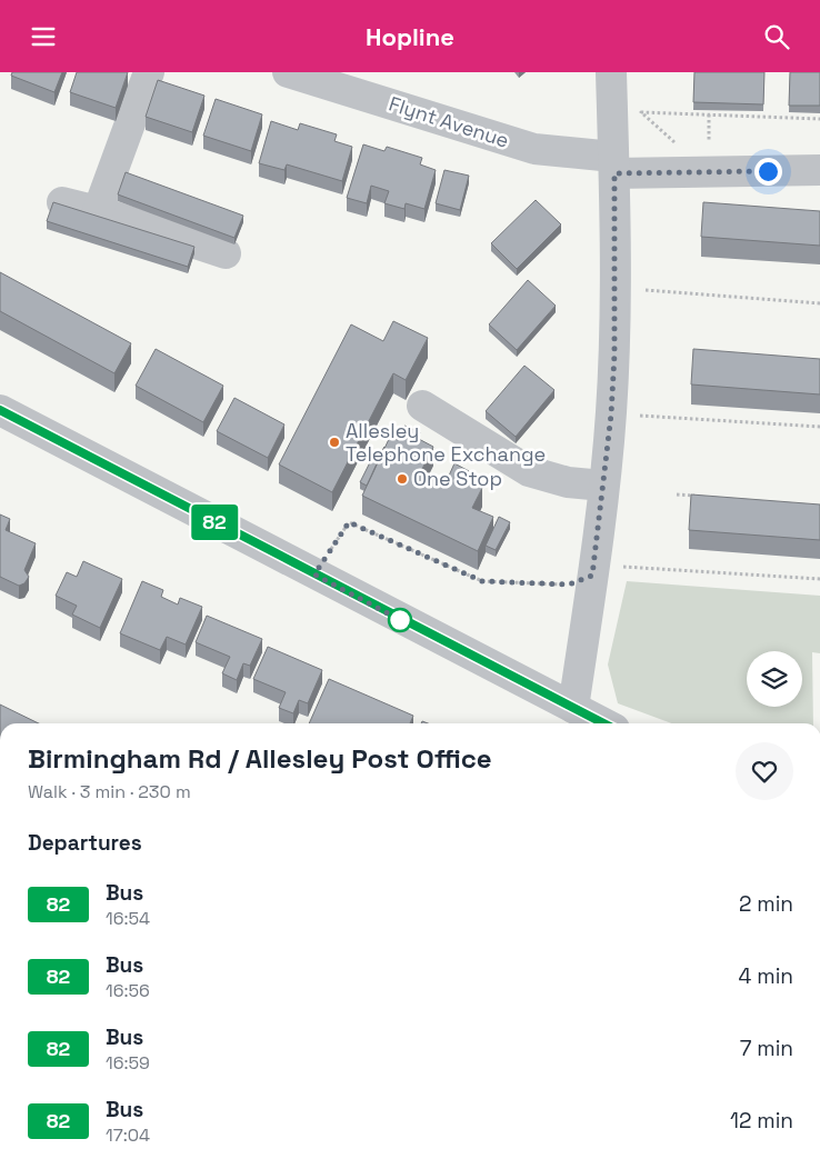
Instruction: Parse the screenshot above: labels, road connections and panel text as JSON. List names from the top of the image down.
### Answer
{
  "streets": {
    "street": ["Flynt Avenue"]
  },
  "places": ["Allesley Telephone Exchange", "One Stop"],
  "lines": ["bus line 82"],
  "page": {
    "header": "Hopline",
    "on_map": "82",
    "heading": [
      ["Birmingham Rd / Allesley Post Office", "Walk · 3 min · 230 m"],
      "Departures"
    ],
    "list": [
      {
        "mark": "82",
        "name": "Bus",
        "note": "16:54",
        "value": "2 min"
      },
      {
        "mark": "82",
        "name": "Bus",
        "note": "16:56",
        "value": "4 min"
      },
      {
        "mark": "82",
        "name": "Bus",
        "note": "16:59",
        "value": "7 min"
      },
      {
        "mark": "82",
        "name": "Bus",
        "note": "17:04",
        "value": "12 min"
      }
    ]
  }
}
